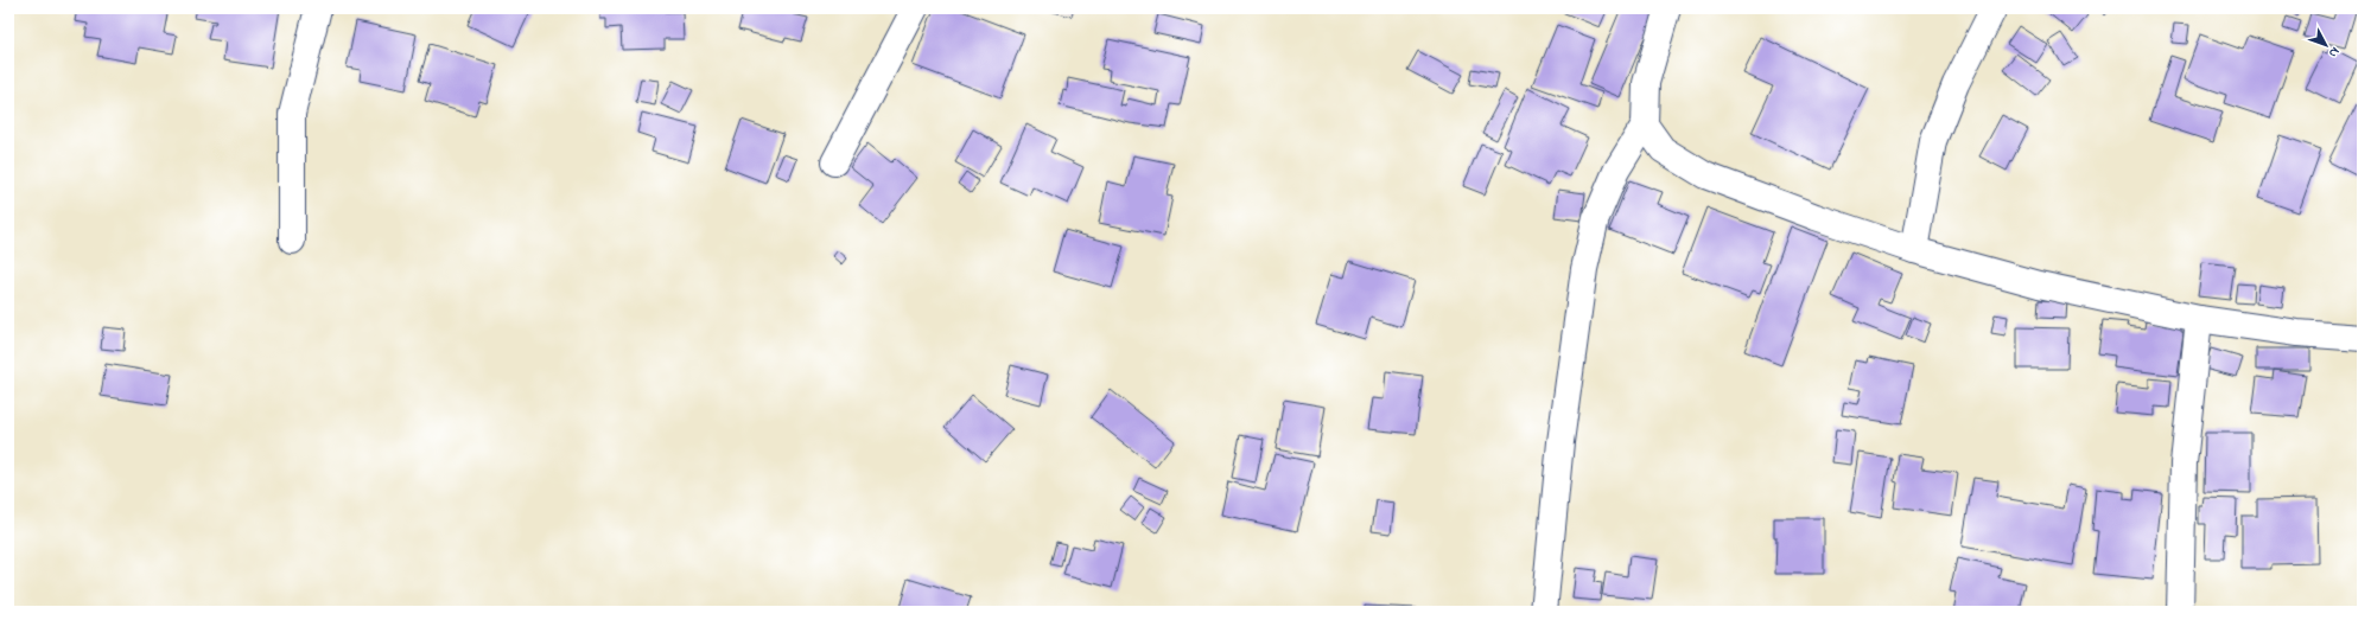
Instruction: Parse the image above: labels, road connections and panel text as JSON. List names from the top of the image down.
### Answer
{
  "north": "bottom right"
}
